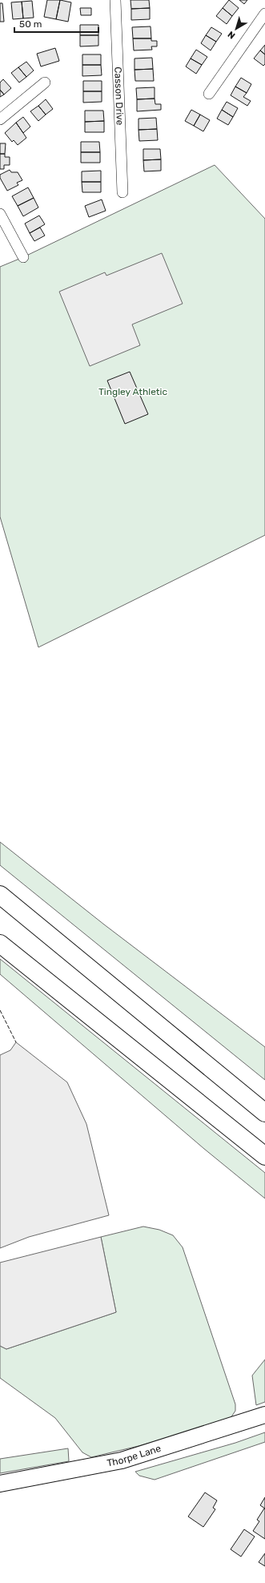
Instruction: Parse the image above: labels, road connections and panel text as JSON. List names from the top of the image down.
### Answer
{
  "streets": {
    "main road": ["Thorpe Lane"],
    "street": ["Casson Drive"]
  },
  "parks": ["Tingley Athletic"],
  "scale_bar": "50 m",
  "north": "bottom left"
}
